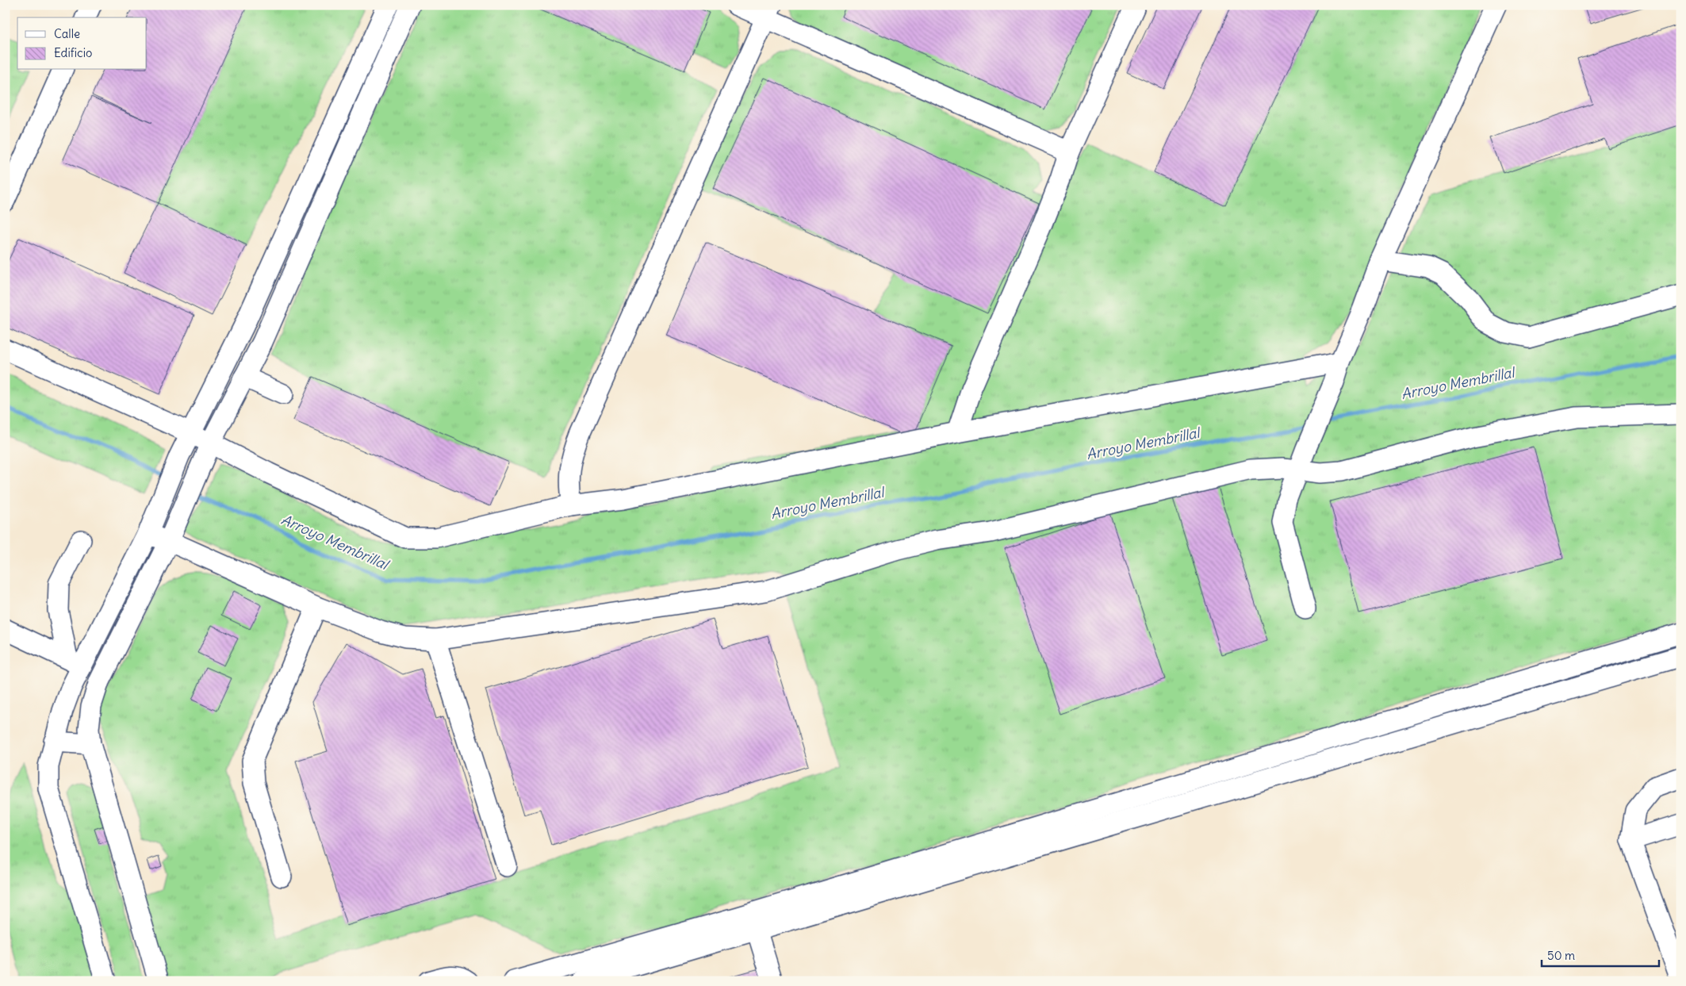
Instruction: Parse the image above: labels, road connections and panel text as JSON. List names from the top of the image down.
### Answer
{
  "water": ["Arroyo Membrillal"],
  "legend": ["Calle", "Edificio"],
  "scale_bar": "50 m"
}
